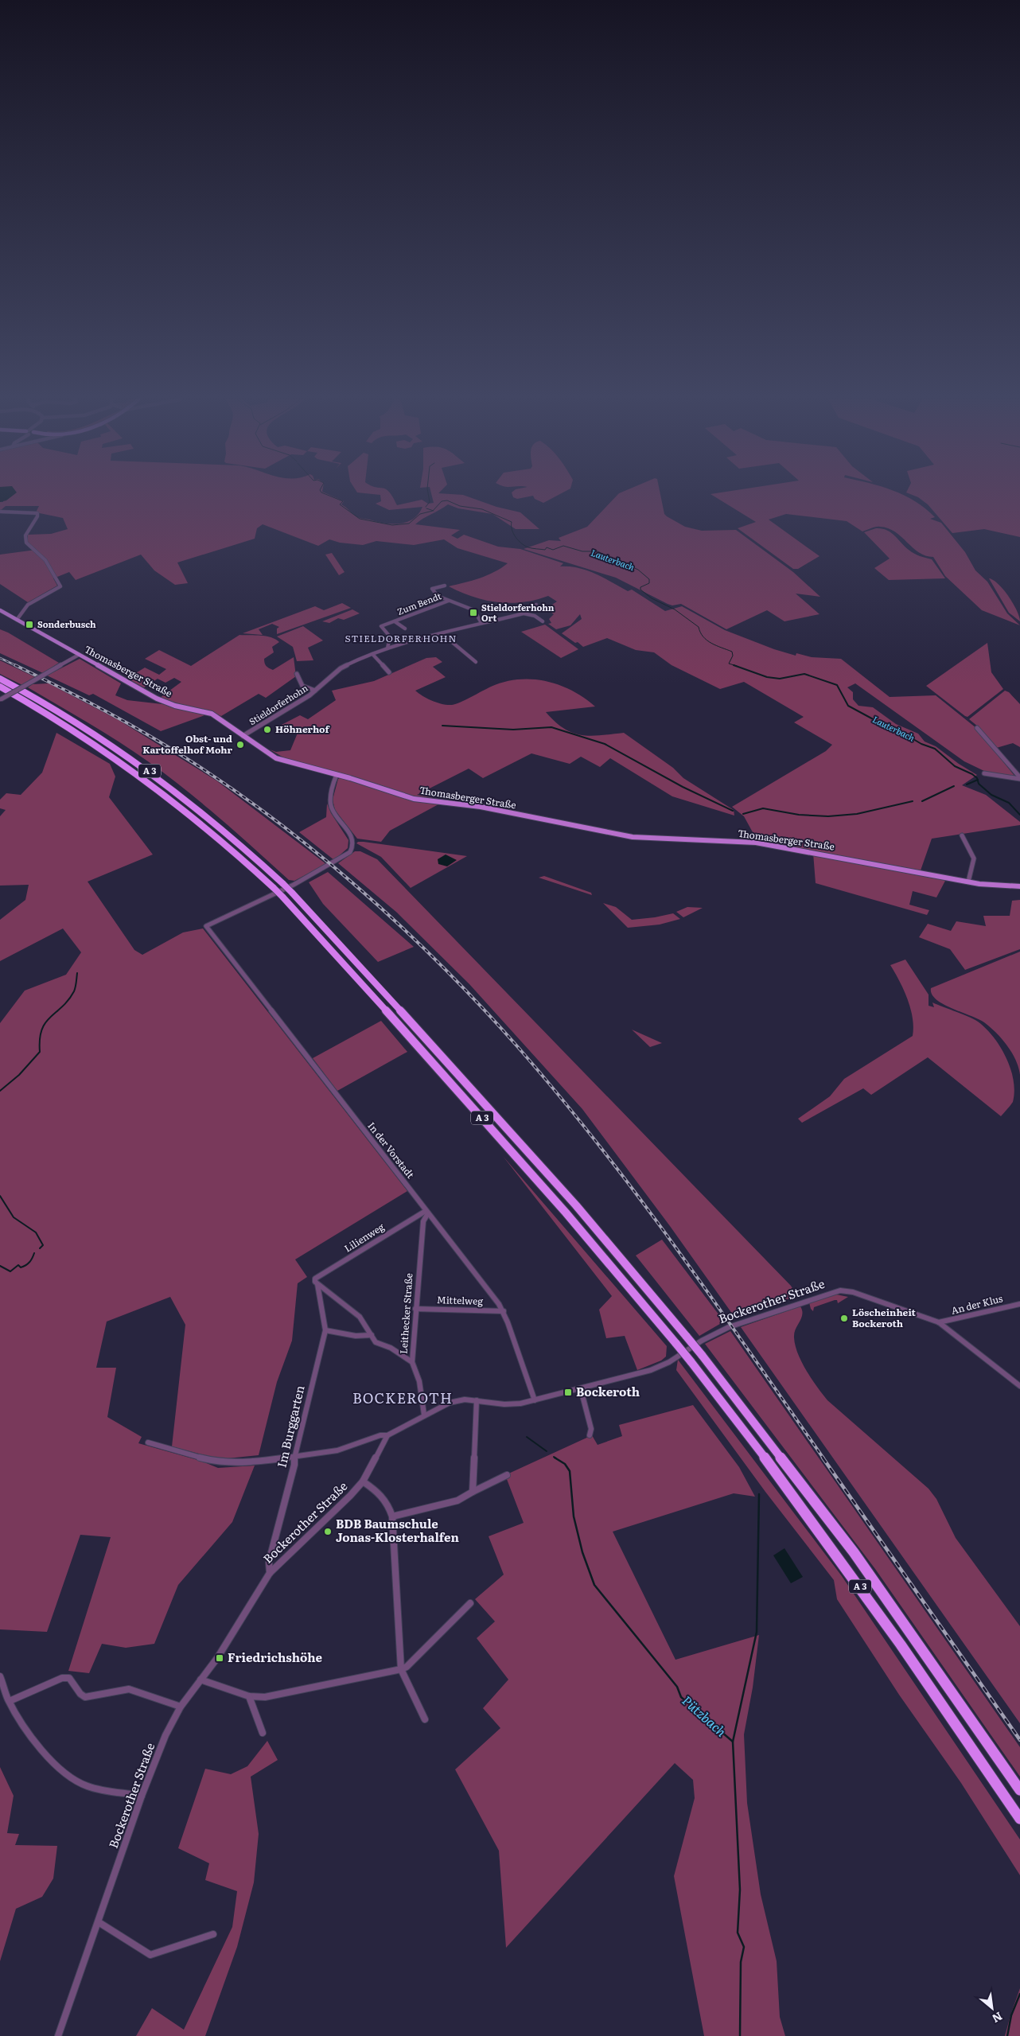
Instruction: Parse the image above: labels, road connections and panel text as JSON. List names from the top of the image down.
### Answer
{
  "streets": {
    "highway": ["A 3"],
    "main road": ["Thomasberger Straße"],
    "street": [
      "Zum Bendt",
      "Stieldorferhohn",
      "In der Vorstadt",
      "Lilienweg",
      "Mittelweg",
      "Bockerother Straße",
      "An der Klus",
      "Leithecker Straße",
      "Im Burggarten"
    ]
  },
  "crossings": [
    ["Zum Bendt", "Stieldorferhohn"],
    ["Thomasberger Straße", "Stieldorferhohn"],
    ["Thomasberger Straße", "In der Vorstadt"],
    ["In der Vorstadt", "Lilienweg"],
    ["In der Vorstadt", "Mittelweg"],
    ["In der Vorstadt", "Bockerother Straße"],
    ["In der Vorstadt", "Leithecker Straße"],
    ["Lilienweg", "Leithecker Straße"],
    ["Lilienweg", "Im Burggarten"],
    ["Mittelweg", "Leithecker Straße"],
    ["Bockerother Straße", "An der Klus"],
    ["Bockerother Straße", "Leithecker Straße"],
    ["Bockerother Straße", "Im Burggarten"]
  ],
  "districts": ["STIELDORFERHOHN", "BOCKEROTH"],
  "water": ["Lauterbach", "Pützbach"],
  "places": {
    "transit": [
      "Stieldorferhohn Ort",
      "Sonderbusch",
      "Bockeroth",
      "Friedrichshöhe"
    ],
    "other": [
      "Höhnerhof",
      "Obst- und Kartoffelhof Mohr",
      "Löscheinheit Bockeroth",
      "BDB Baumschule Jonas-Klosterhalfen"
    ]
  },
  "north": "bottom right"
}
